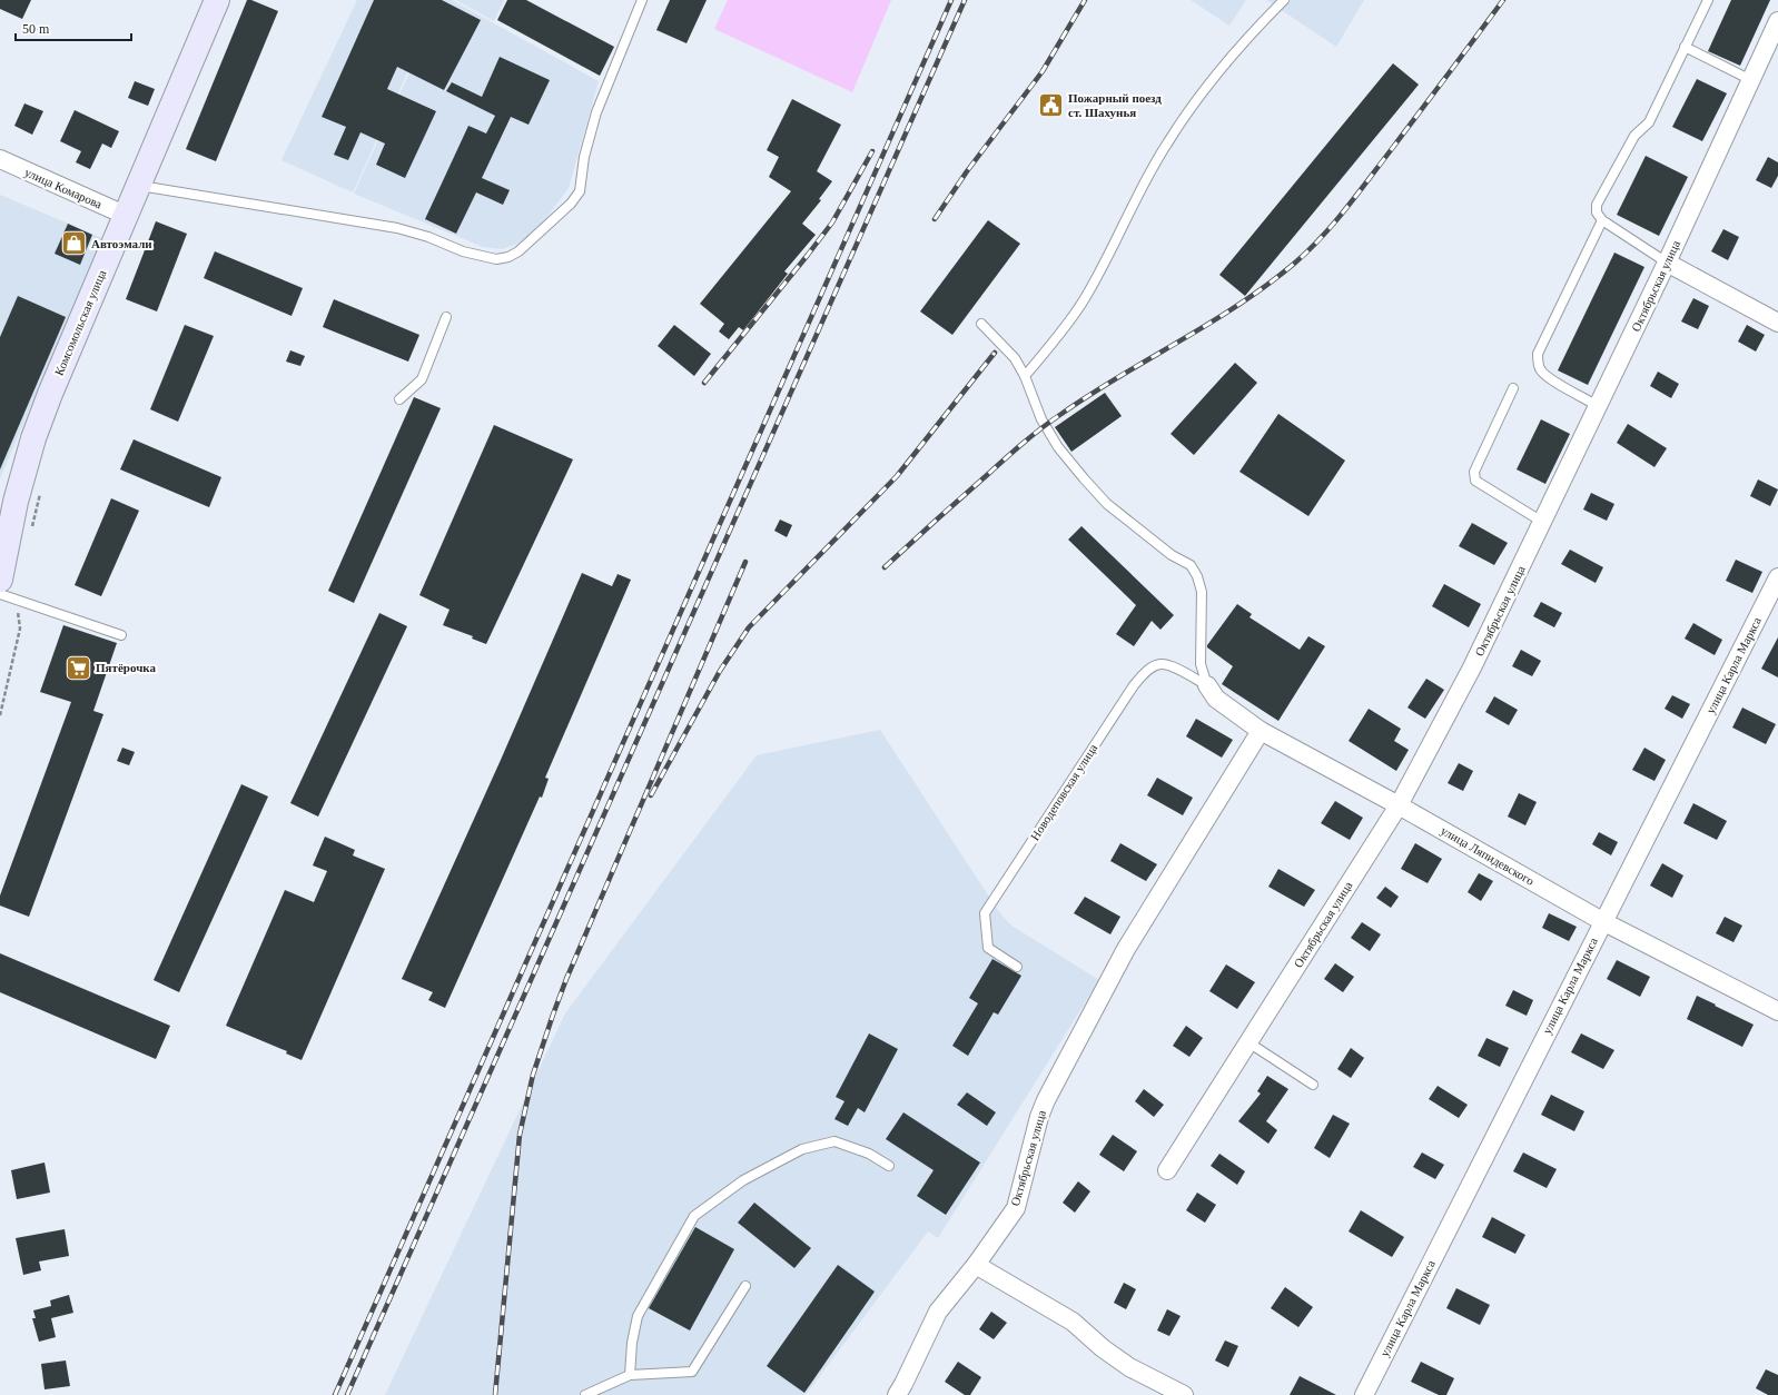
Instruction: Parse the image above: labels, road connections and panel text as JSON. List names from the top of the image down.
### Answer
{
  "streets": {
    "street": [
      "улица Комарова",
      "Октябрьская улица",
      "Комсомольская улица",
      "улица Карла Маркса",
      "улица Ляпидевского"
    ],
    "lane": ["Новодеповская улица"]
  },
  "crossings": [
    ["улица Комарова", "Комсомольская улица"],
    ["Октябрьская улица", "улица Ляпидевского"],
    ["улица Карла Маркса", "улица Ляпидевского"],
    ["Новодеповская улица", "улица Ляпидевского"]
  ],
  "places": {
    "public building": ["Пожарный поезд ст. Шахунья"],
    "shop": ["Автоэмали"],
    "supermarket": ["Пятёрочка"]
  },
  "scale_bar": "50 m"
}
